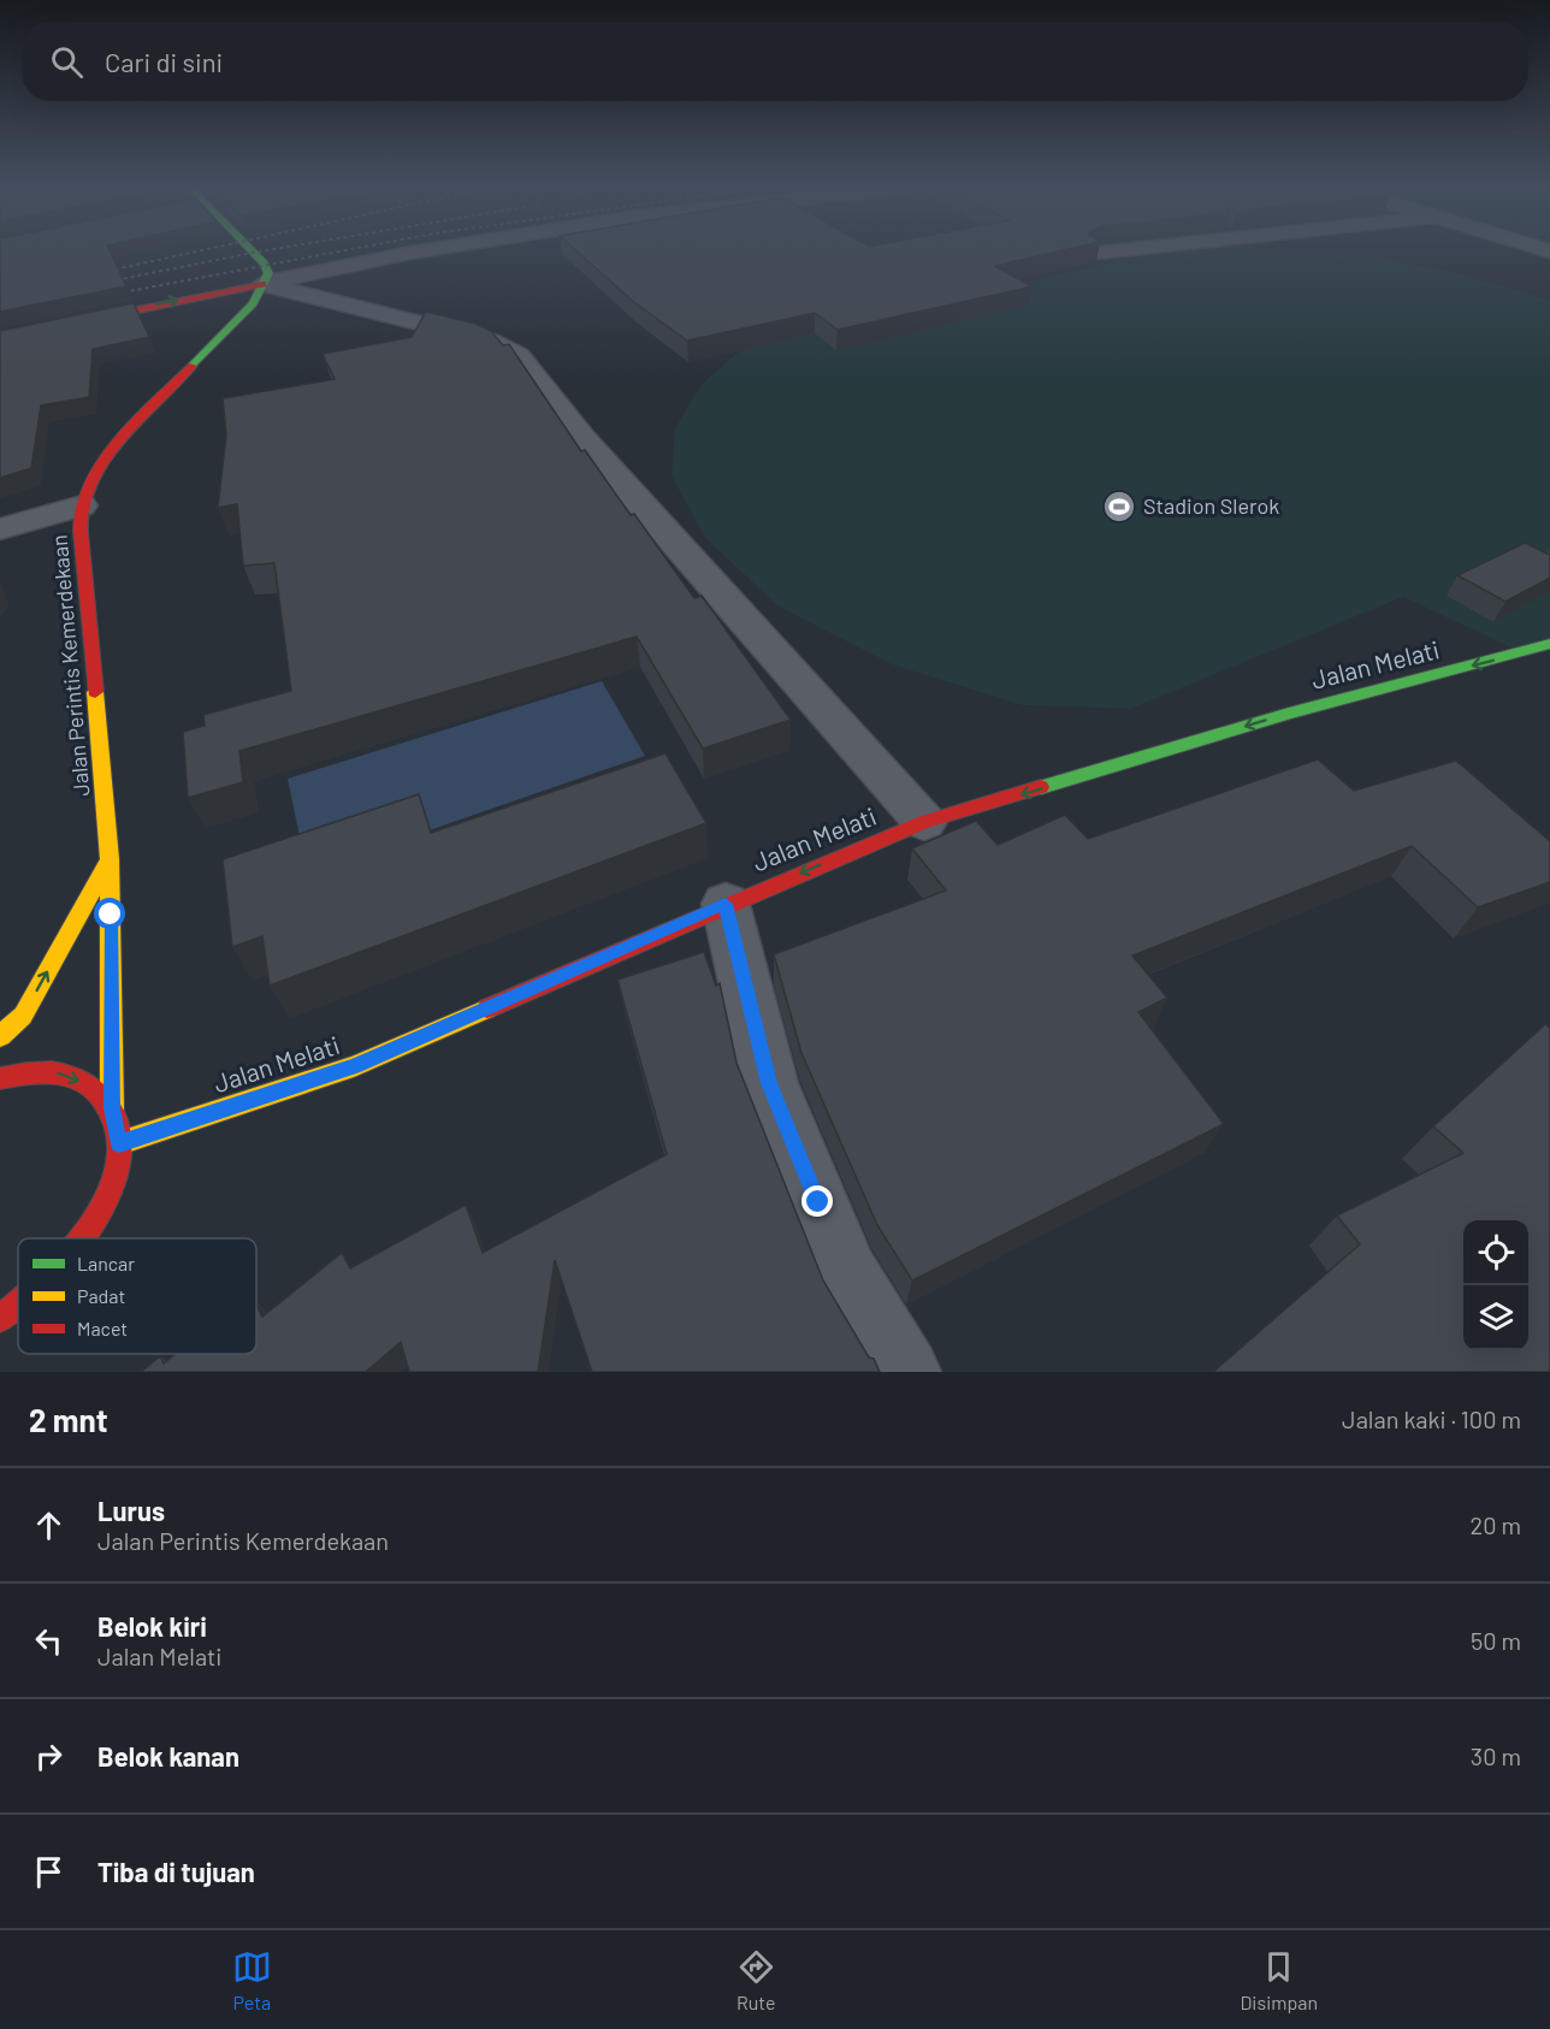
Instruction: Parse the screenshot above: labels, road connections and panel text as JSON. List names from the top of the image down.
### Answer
{
  "streets": {
    "street": ["Jalan Perintis Kemerdekaan", "Jalan Melati"]
  },
  "crossings": [
    ["Jalan Perintis Kemerdekaan", "Jalan Melati"]
  ],
  "one_way": ["Jalan Melati"],
  "places": {
    "sports": ["Stadion Slerok"]
  },
  "legend": ["Lancar", "Padat", "Macet"],
  "page": {
    "search": "Cari di sini",
    "heading": ["2 mnt", "Jalan kaki · 100 m"],
    "list": [
      ["Lurus", "Jalan Perintis Kemerdekaan", "20 m"],
      ["Belok kiri", "Jalan Melati", "50 m"],
      ["Belok kanan", "30 m"],
      "Tiba di tujuan"
    ],
    "nav": ["Peta", "Rute", "Disimpan"]
  }
}
